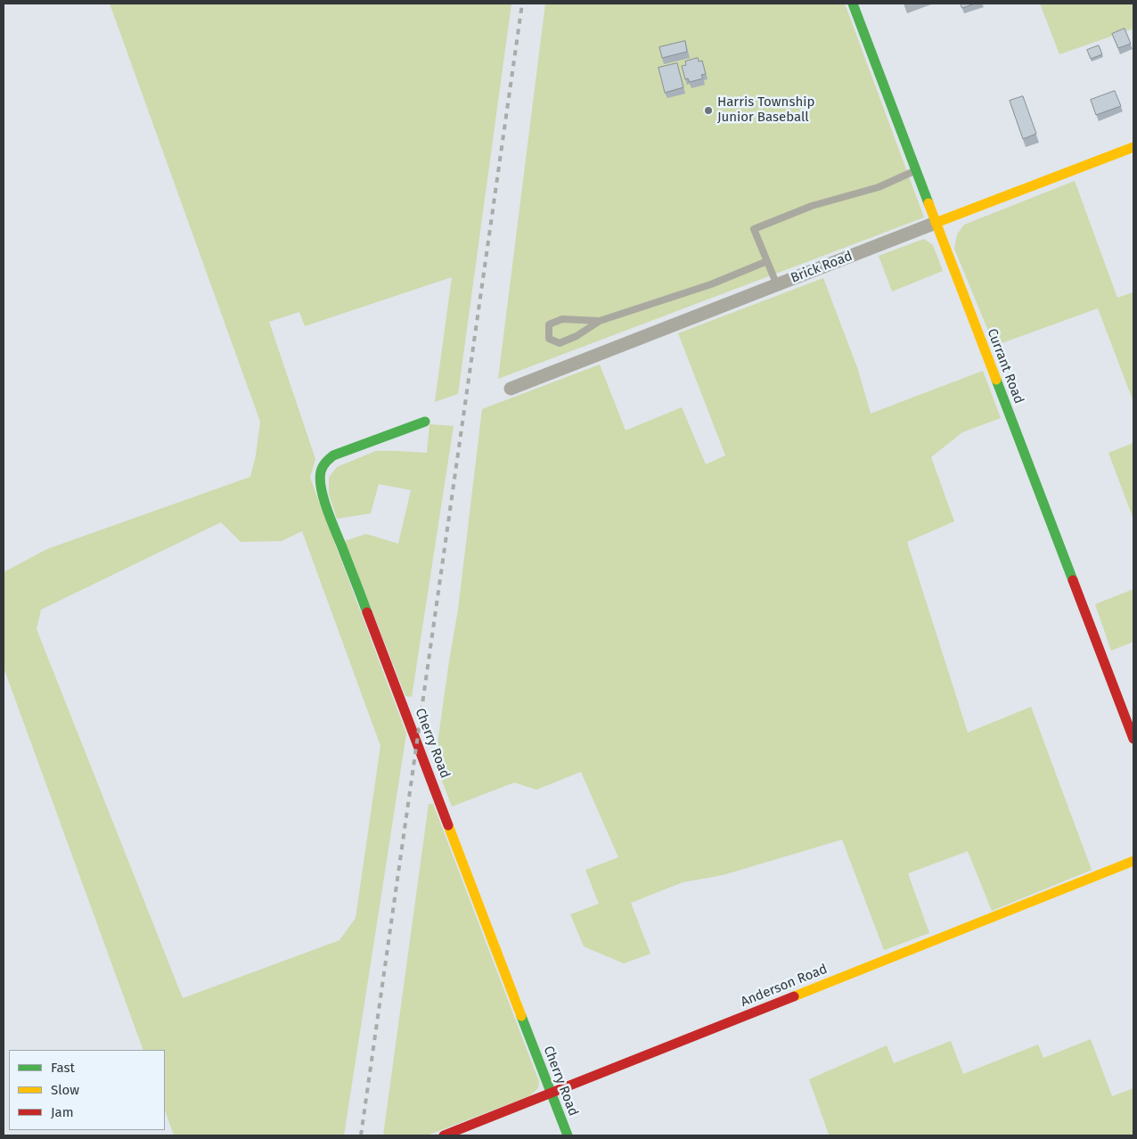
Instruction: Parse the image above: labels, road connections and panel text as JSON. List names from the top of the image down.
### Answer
{
  "streets": {
    "street": [
      "Brick Road",
      "Currant Road",
      "Cherry Road",
      "Anderson Road"
    ]
  },
  "crossings": [
    ["Brick Road", "Currant Road"],
    ["Cherry Road", "Anderson Road"]
  ],
  "places": ["Harris Township Junior Baseball"],
  "legend": ["Fast", "Slow", "Jam"]
}
